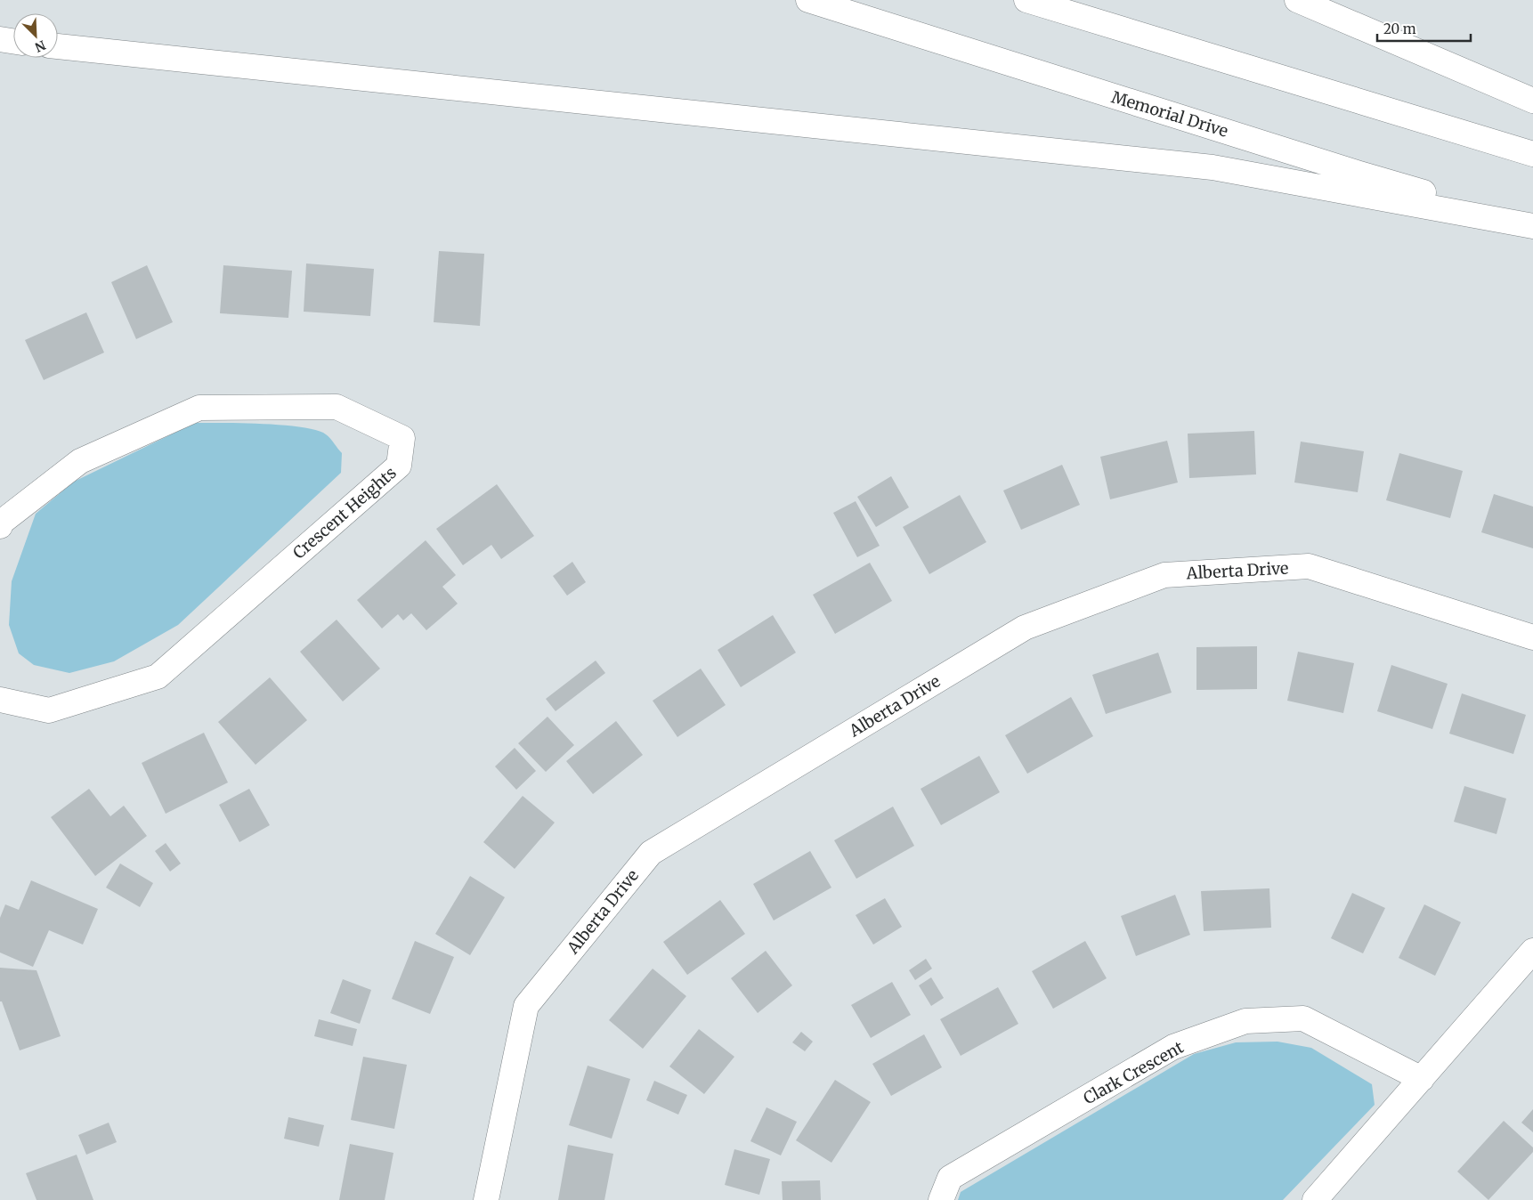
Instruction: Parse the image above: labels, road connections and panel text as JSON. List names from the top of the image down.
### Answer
{
  "streets": {
    "main road": [
      "Memorial Drive",
      "Crescent Heights",
      "Alberta Drive",
      "Clark Crescent"
    ]
  },
  "scale_bar": "20 m",
  "north": "bottom right"
}
